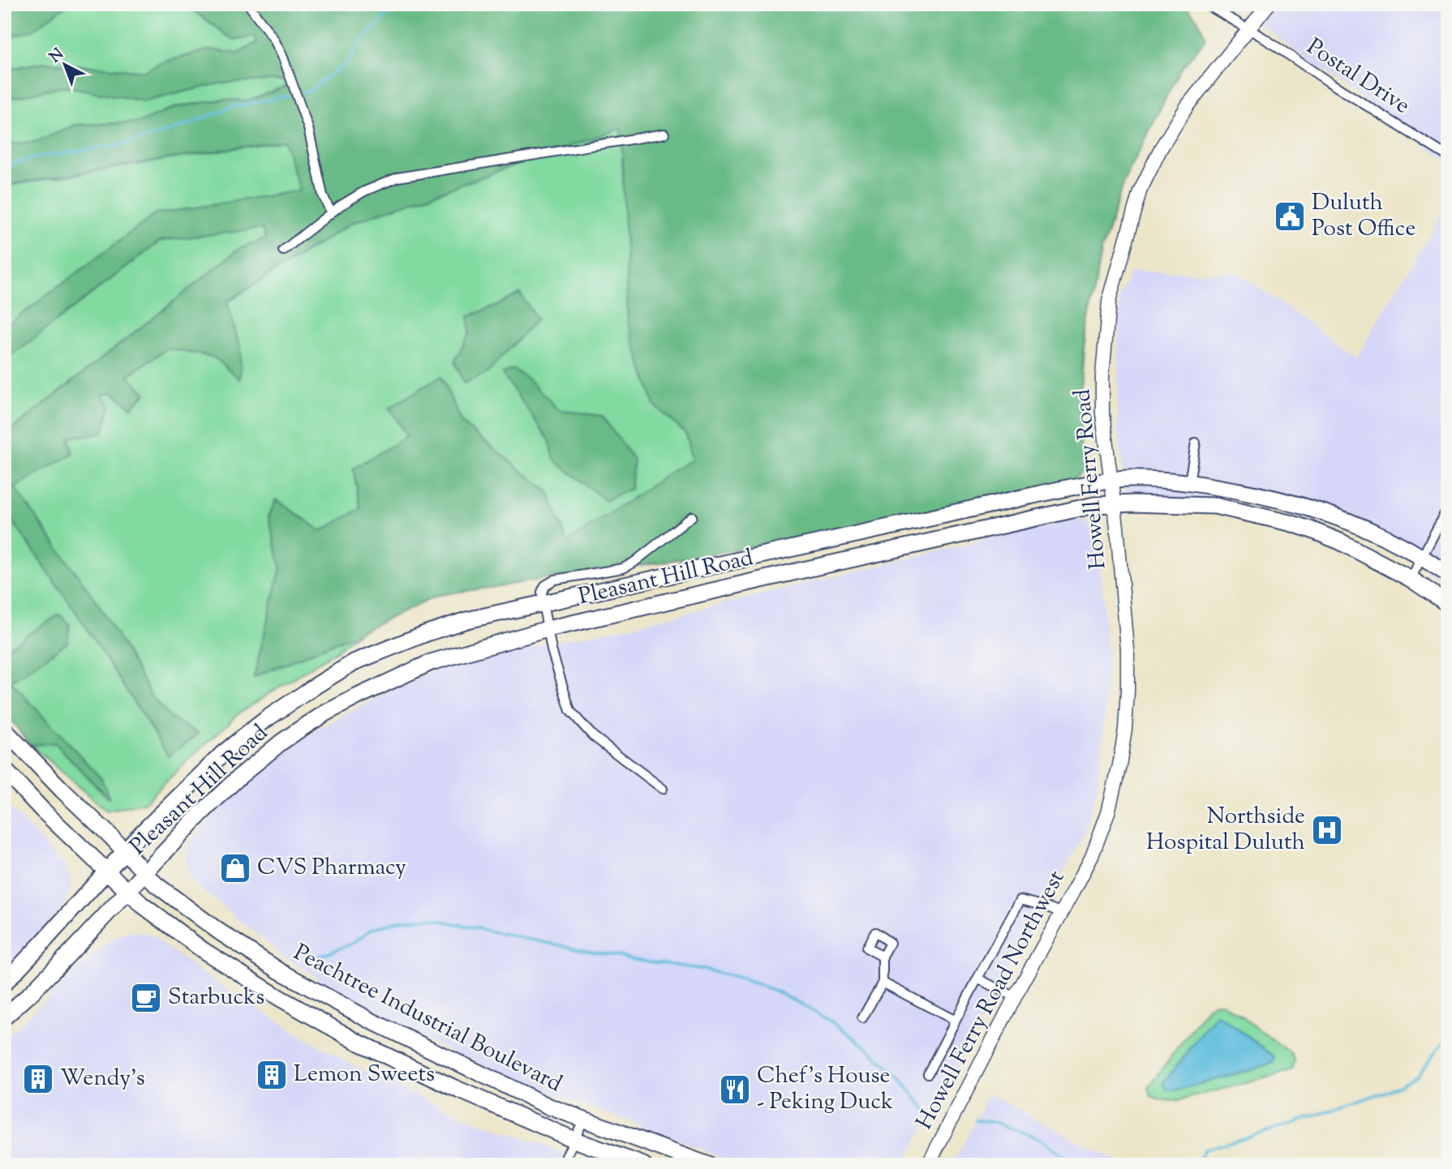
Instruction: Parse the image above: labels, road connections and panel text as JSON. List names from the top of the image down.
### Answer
{
  "streets": {
    "highway": ["Pleasant Hill Road", "Peachtree Industrial Boulevard"],
    "street": ["Postal Drive", "Howell Ferry Road", "Howell Ferry Road Northwest"]
  },
  "crossings": [
    ["Postal Drive", "Howell Ferry Road"],
    ["Howell Ferry Road", "Pleasant Hill Road"],
    ["Howell Ferry Road", "Howell Ferry Road Northwest"],
    ["Pleasant Hill Road", "Peachtree Industrial Boulevard"]
  ],
  "places": {
    "public building": ["Duluth Post Office"],
    "hospital": ["Northside Hospital Duluth"],
    "shop": ["CVS Pharmacy"],
    "cafe": ["Starbucks"],
    "building": ["Lemon Sweets", "Wendy's"],
    "restaurant": ["Chef's House - Peking Duck"]
  },
  "north": "top left"
}
